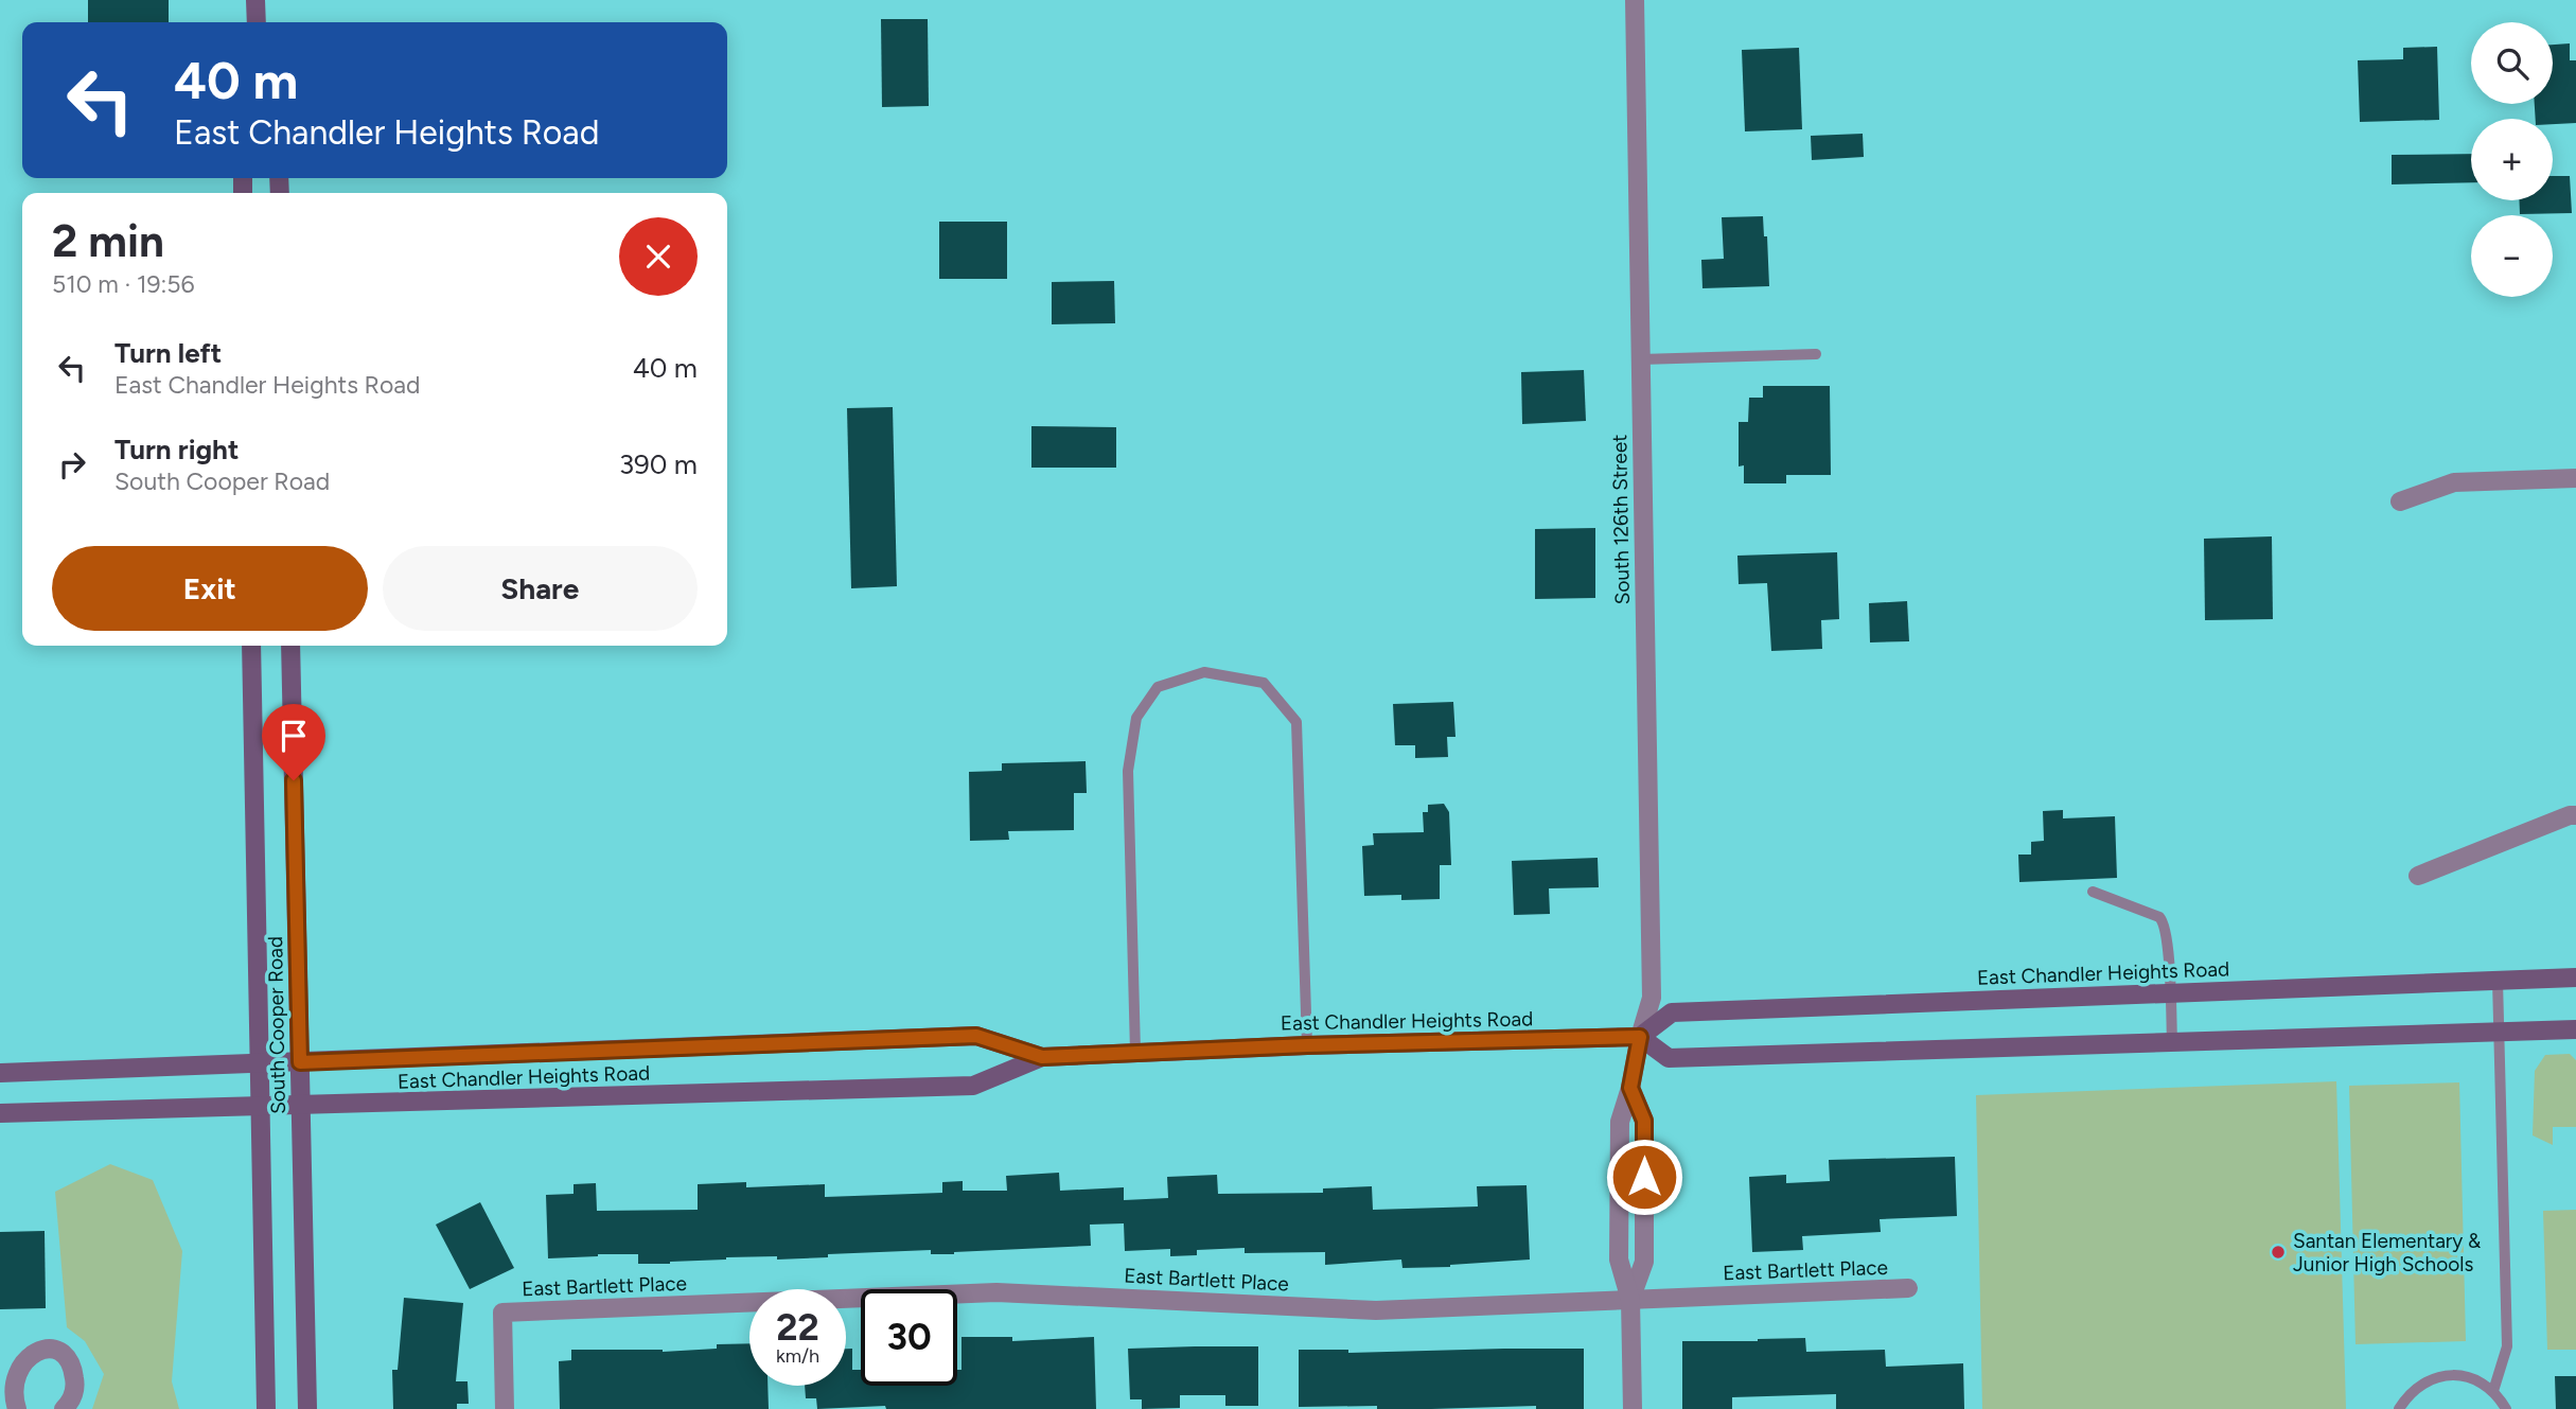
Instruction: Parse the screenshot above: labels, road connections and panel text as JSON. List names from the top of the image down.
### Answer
{
  "streets": {
    "main road": ["East Chandler Heights Road", "South Cooper Road"],
    "street": ["South 126th Street", "East Bartlett Place"]
  },
  "crossings": [
    ["South 126th Street", "East Chandler Heights Road"],
    ["South 126th Street", "East Bartlett Place"],
    ["East Chandler Heights Road", "South Cooper Road"]
  ],
  "places": ["Santan Elementary & Junior High Schools"],
  "page": {
    "map_buttons": ["+", "−"],
    "turn": ["40 m", "East Chandler Heights Road"],
    "heading": ["2 min", "510 m · 19:56"],
    "list": [
      {
        "name": "Turn left",
        "note": "East Chandler Heights Road",
        "value": "40 m"
      },
      {
        "name": "Turn right",
        "note": "South Cooper Road",
        "value": "390 m"
      }
    ],
    "buttons": ["Exit", "Share"],
    "speed": "22 km/h",
    "limit": "30"
  }
}
